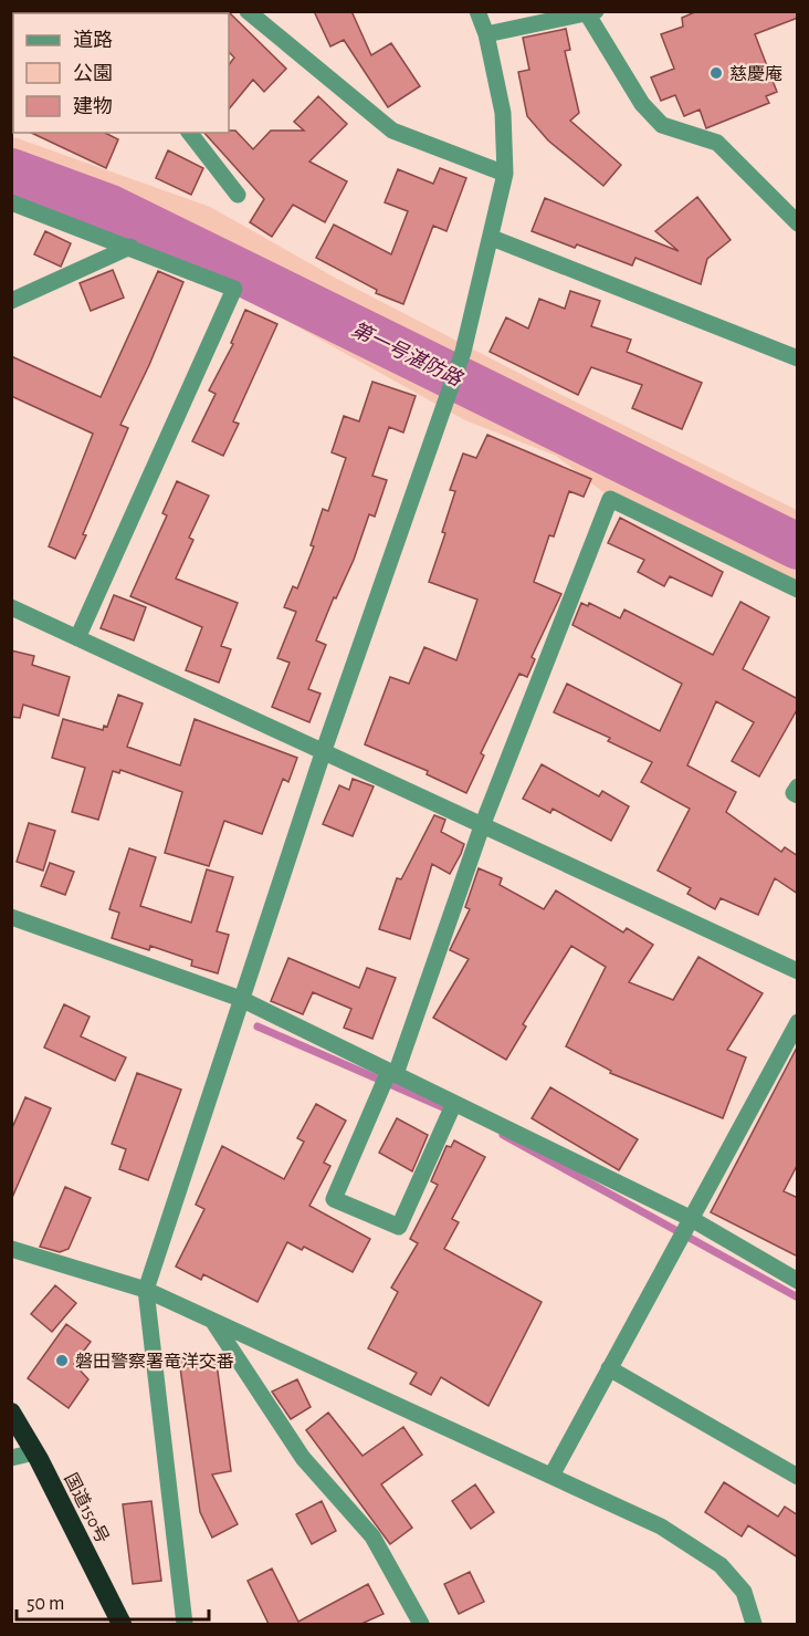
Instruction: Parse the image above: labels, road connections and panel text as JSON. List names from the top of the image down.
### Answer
{
  "streets": {
    "highway": ["国道150号"]
  },
  "water": ["第一号湛防路"],
  "places": ["慈慶庵", "磐田警察署竜洋交番"],
  "legend": ["道路", "公園", "建物"],
  "scale_bar": "50 m"
}
